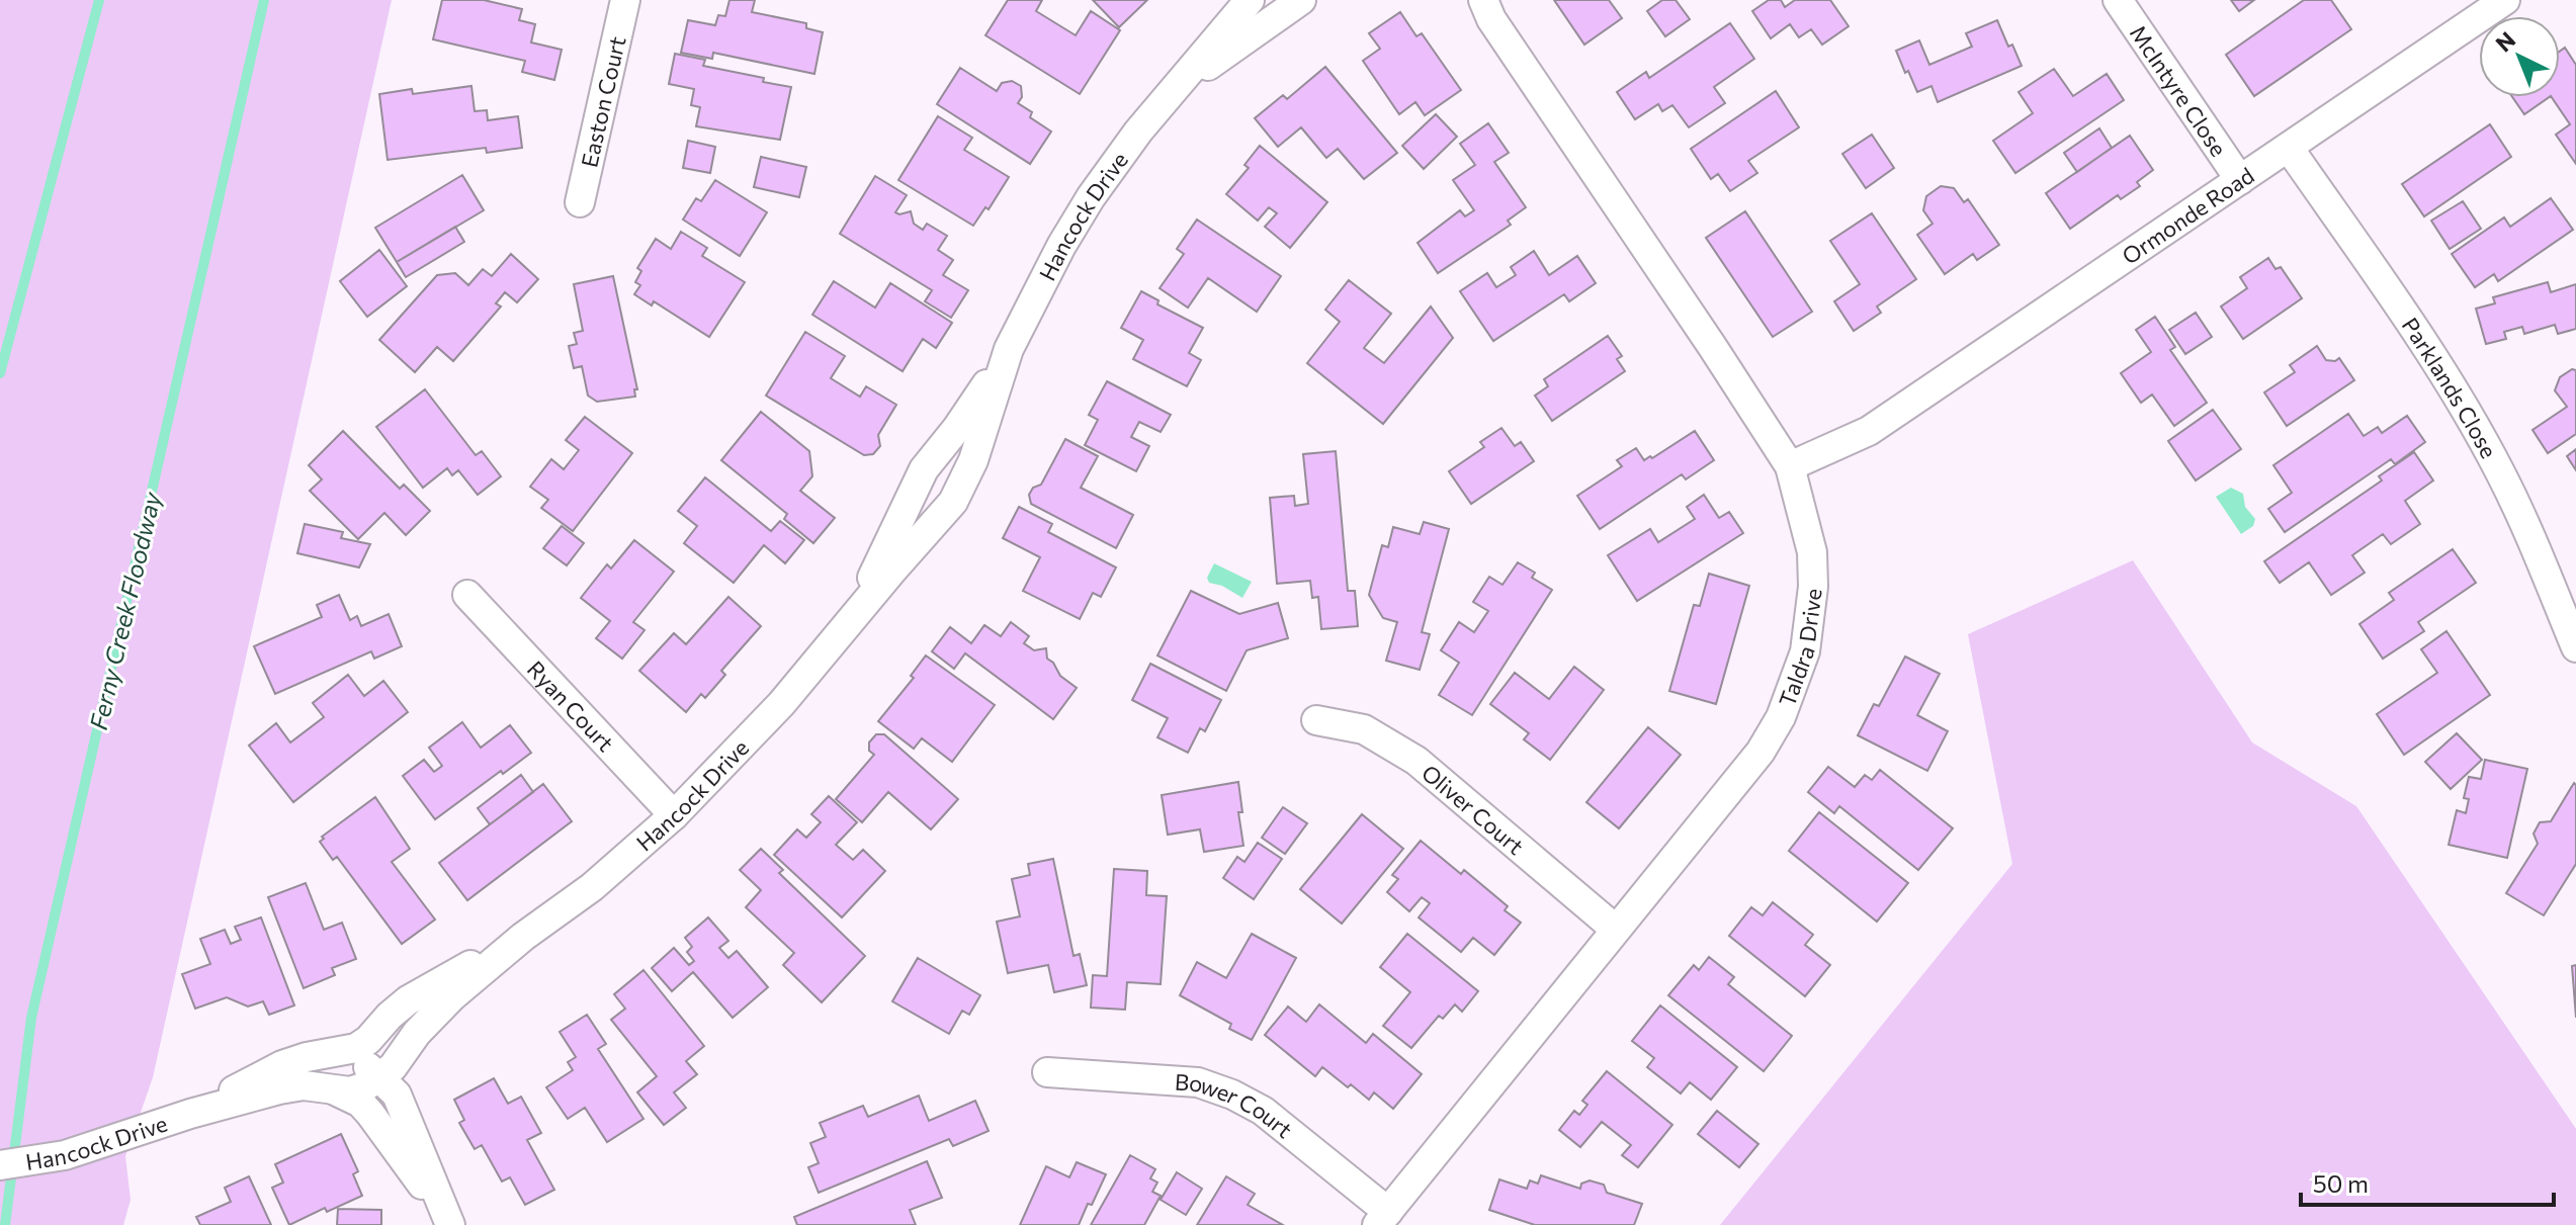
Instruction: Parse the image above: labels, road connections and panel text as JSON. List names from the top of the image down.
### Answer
{
  "streets": {
    "street": [
      "McIntyre Close",
      "Easton Court",
      "Ormonde Road",
      "Hancock Drive",
      "Parklands Close",
      "Taldra Drive",
      "Ryan Court",
      "Oliver Court",
      "Bower Court"
    ]
  },
  "crossings": [
    ["McIntyre Close", "Ormonde Road"],
    ["Ormonde Road", "Parklands Close"],
    ["Ormonde Road", "Taldra Drive"],
    ["Hancock Drive", "Ryan Court"],
    ["Taldra Drive", "Oliver Court"],
    ["Taldra Drive", "Bower Court"]
  ],
  "water": ["Ferny Creek Floodway"],
  "scale_bar": "50 m",
  "north": "top left"
}
